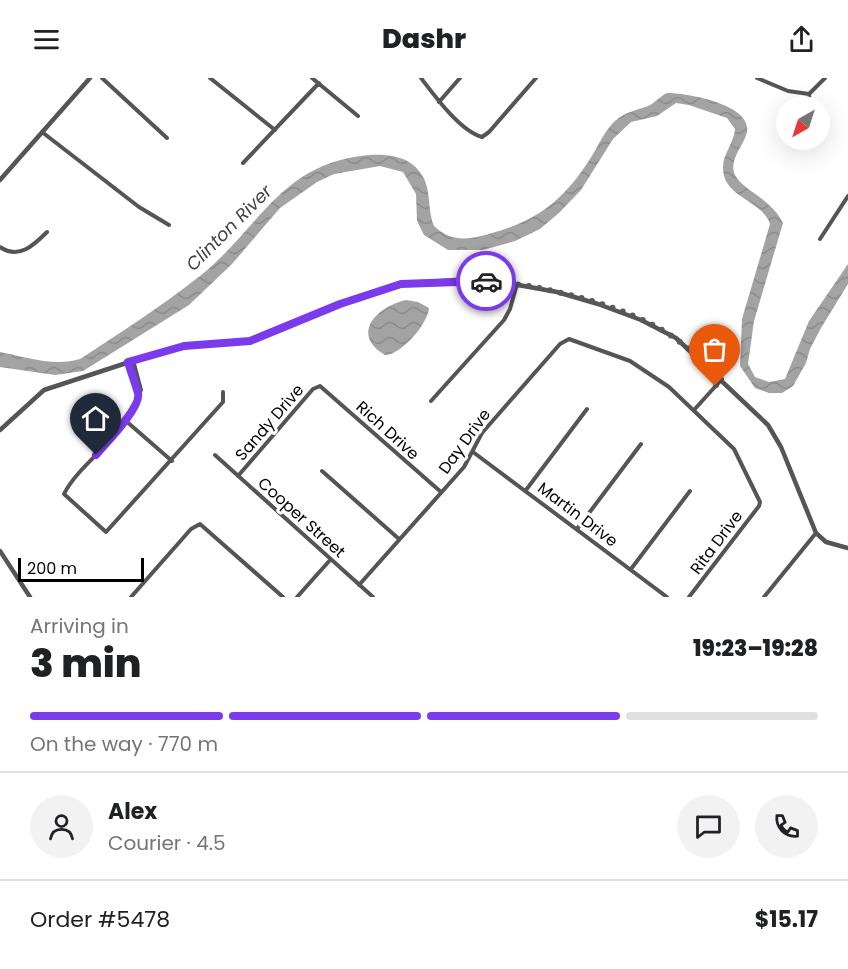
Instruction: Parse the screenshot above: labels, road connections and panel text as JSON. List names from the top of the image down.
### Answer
{
  "streets": {
    "street": [
      "Sandy Drive",
      "Rich Drive",
      "Day Drive",
      "Martin Drive",
      "Cooper Street",
      "Rita Drive"
    ]
  },
  "crossings": [
    ["Sandy Drive", "Rich Drive"],
    ["Sandy Drive", "Cooper Street"],
    ["Rich Drive", "Day Drive"],
    ["Day Drive", "Martin Drive"],
    ["Day Drive", "Cooper Street"],
    ["Day Drive", "Rita Drive"]
  ],
  "water": ["Clinton River"],
  "scale_bar": "200 m",
  "north": "bottom left",
  "page": {
    "header": "Dashr",
    "scale": "200 m",
    "heading": ["3 min", "Arriving in", "19:23–19:28"],
    "panel": [
      "Alex",
      "Courier · 4.5",
      "Order #5478",
      "$15.17"
    ],
    "bar": "On the way · 770 m"
  }
}
